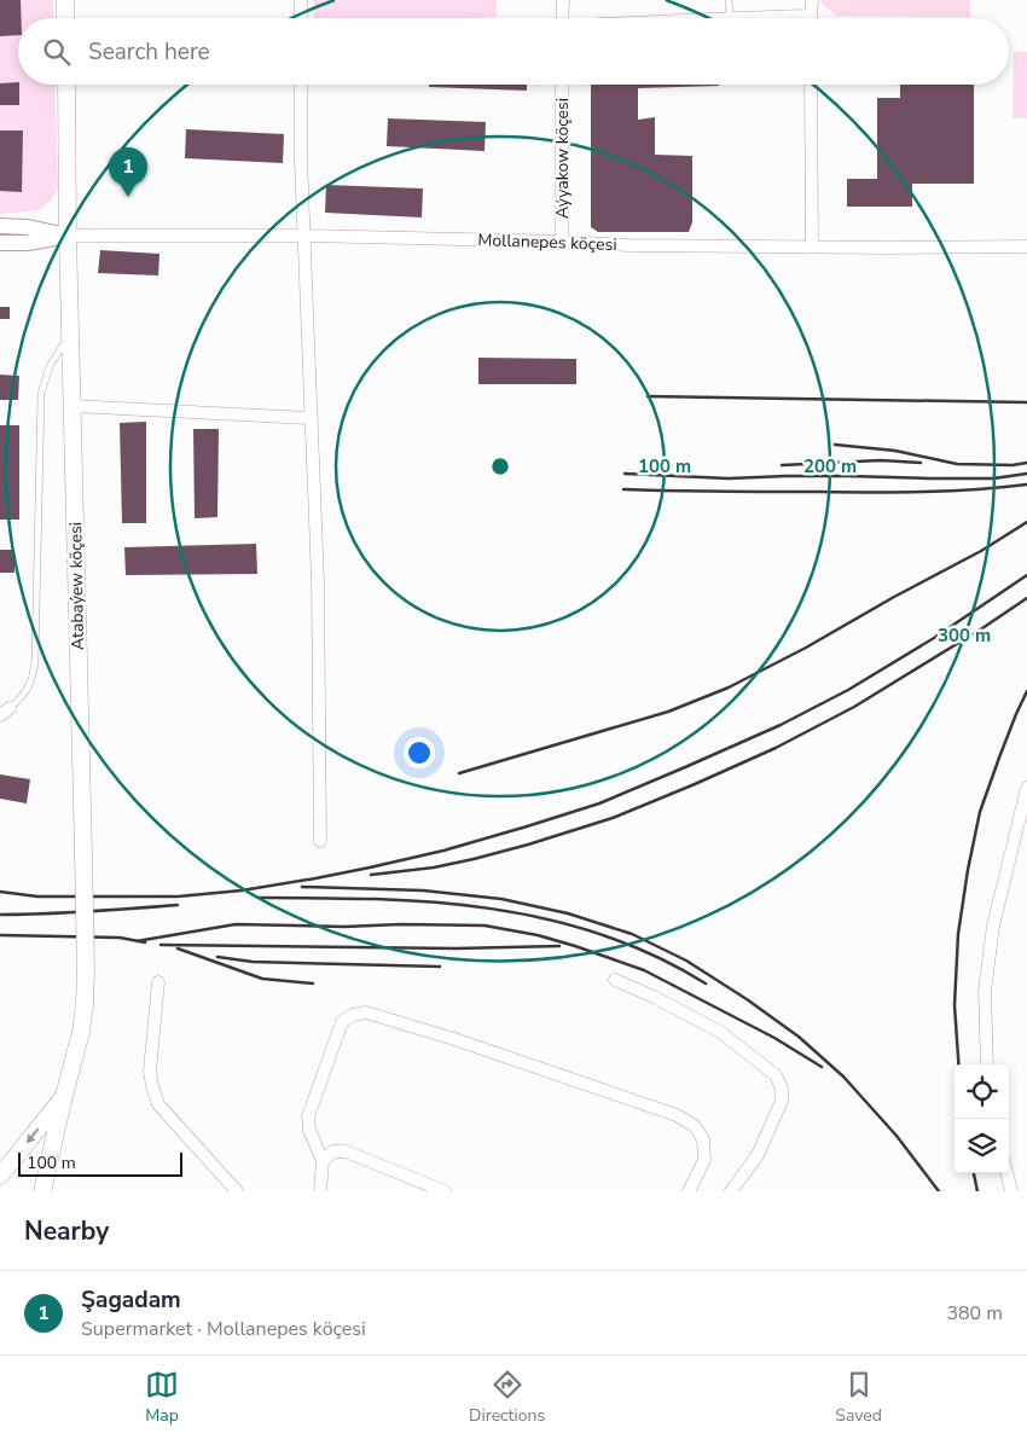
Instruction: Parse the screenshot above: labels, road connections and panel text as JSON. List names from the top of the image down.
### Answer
{
  "streets": {
    "main road": ["Atabaýew köçesi"],
    "street": ["Aýyakow köçesi", "Mollanepes köçesi"]
  },
  "crossings": [
    ["Aýyakow köçesi", "Mollanepes köçesi"],
    ["Mollanepes köçesi", "Atabaýew köçesi"]
  ],
  "scale_bar": "100 m",
  "page": {
    "search": "Search here",
    "pins": "1",
    "scale": "100 m",
    "heading": "Nearby",
    "list": [
      {
        "mark": "1",
        "name": "Şagadam",
        "note": "Supermarket · Mollanepes köçesi",
        "value": "380 m"
      }
    ],
    "nav": ["Map", "Directions", "Saved"]
  },
  "rings": ["100 m", "200 m", "300 m"]
}
